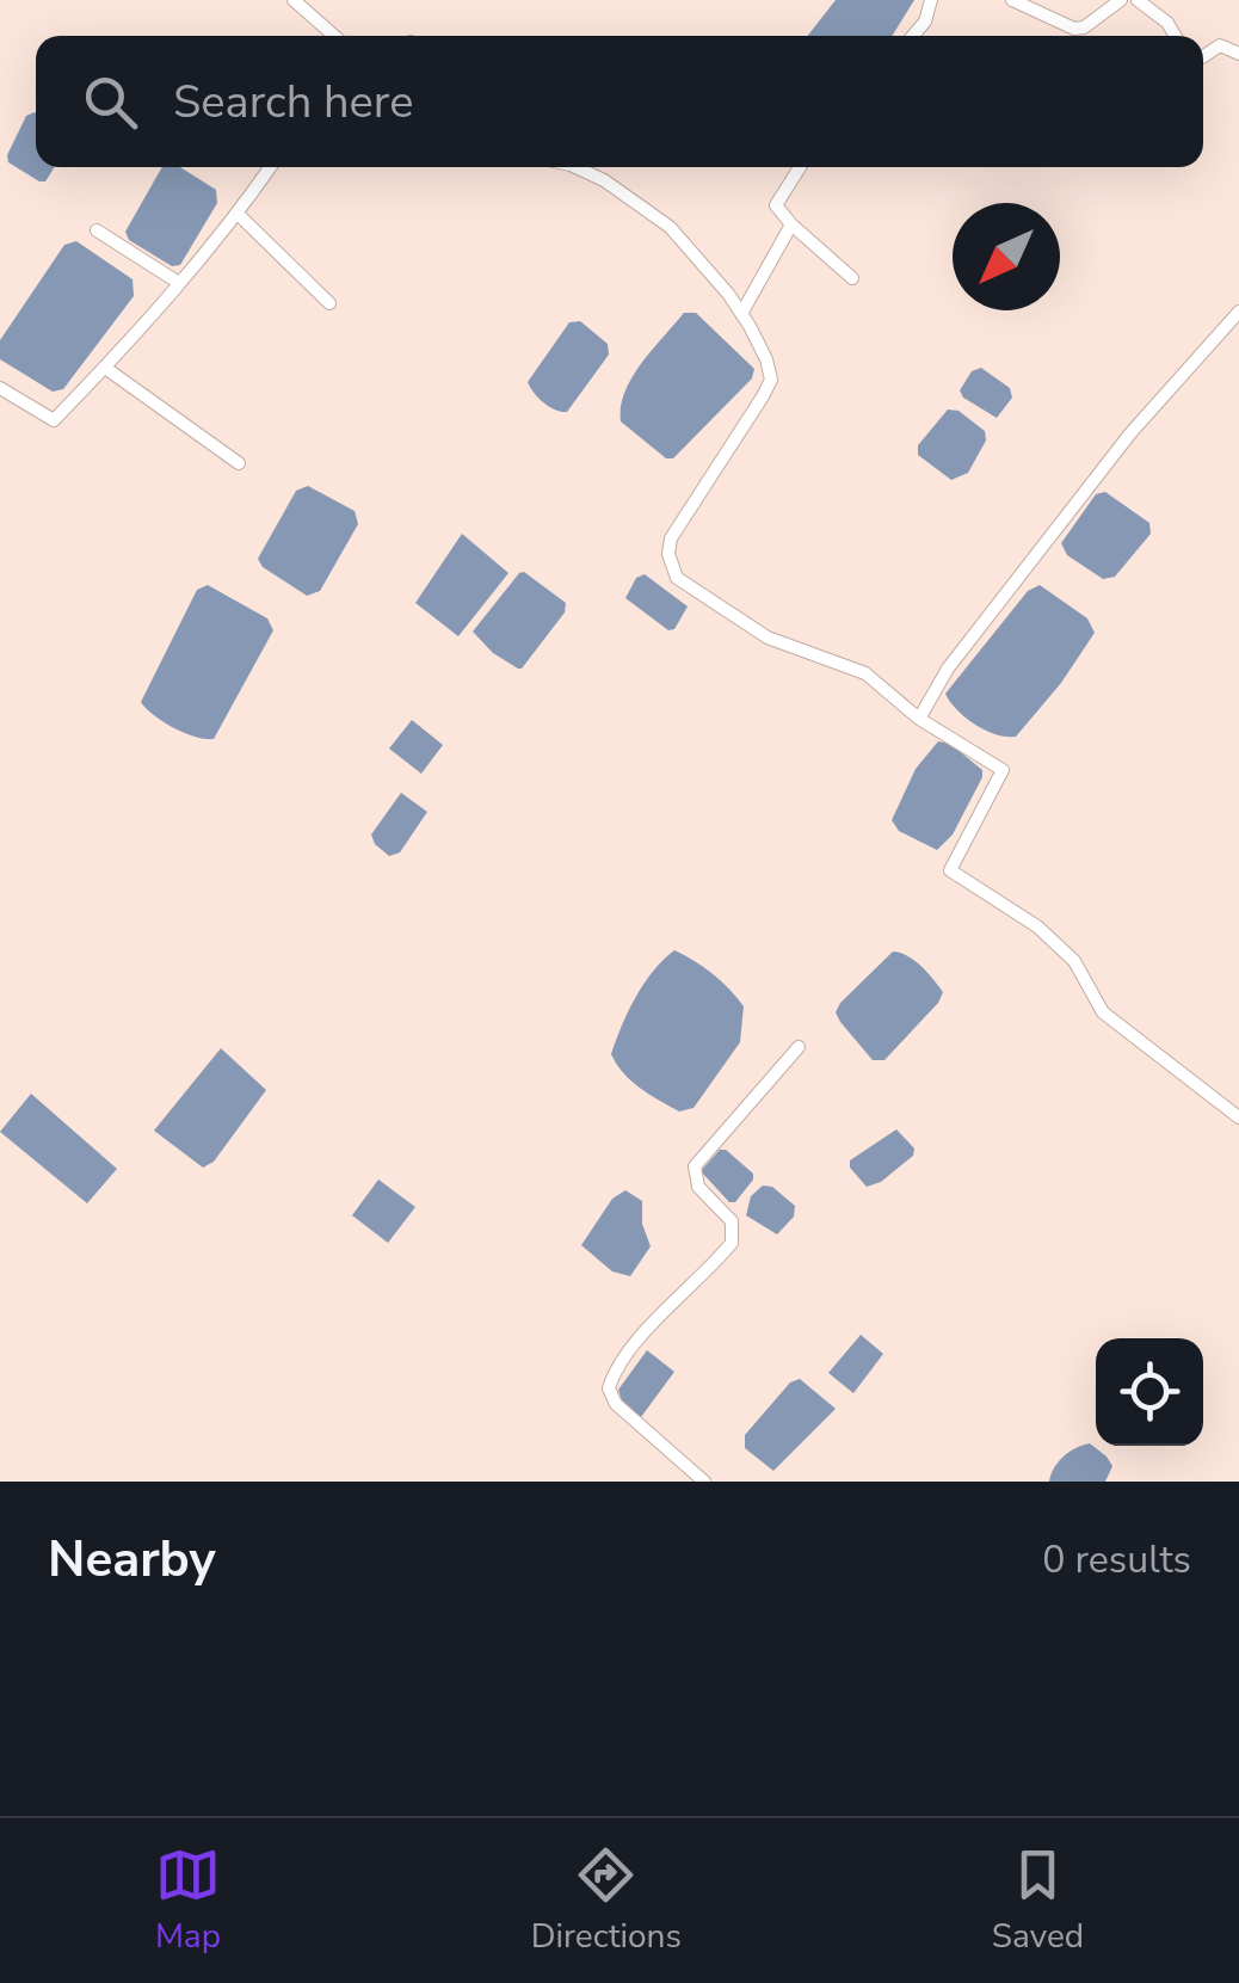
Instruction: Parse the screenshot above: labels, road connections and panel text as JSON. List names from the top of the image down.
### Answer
{
  "north": "bottom left",
  "page": {
    "search": "Search here",
    "heading": ["Nearby", "0 results"],
    "nav": ["Map", "Directions", "Saved"]
  }
}
